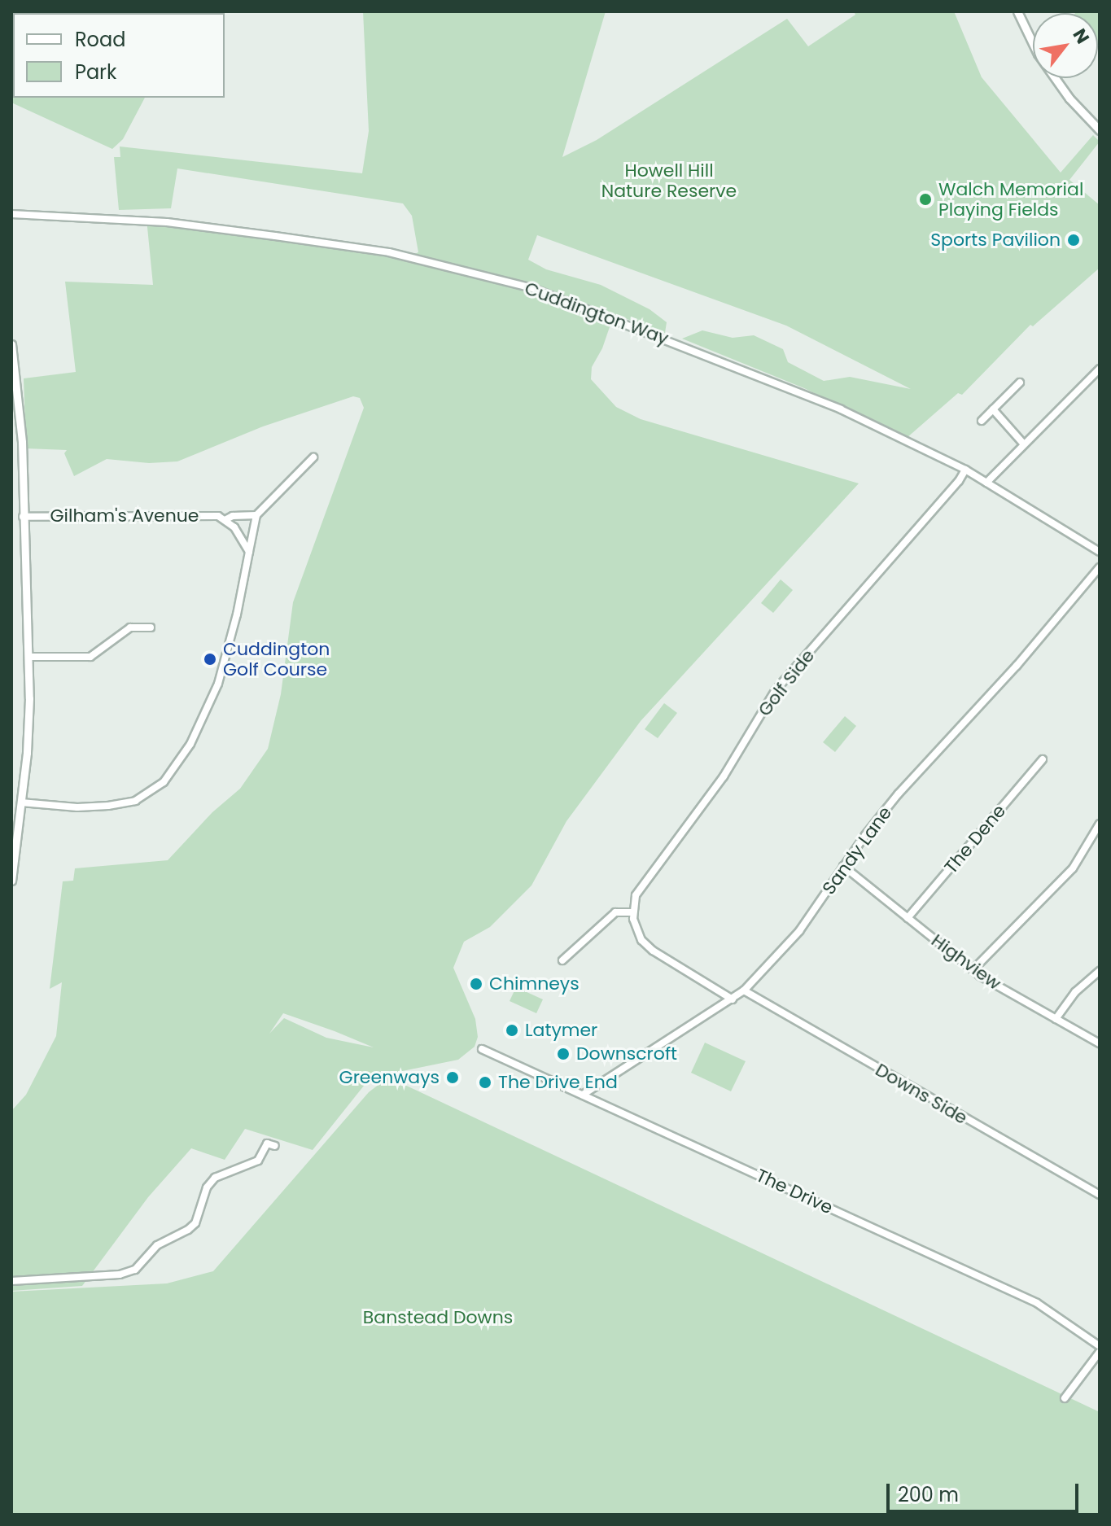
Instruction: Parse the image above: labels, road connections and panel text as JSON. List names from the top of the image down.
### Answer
{
  "streets": {
    "street": [
      "Cuddington Way",
      "Gilham's Avenue",
      "Golf Side",
      "The Dene",
      "Sandy Lane",
      "Highview",
      "Downs Side",
      "The Drive"
    ]
  },
  "crossings": [
    ["Cuddington Way", "Golf Side"],
    ["The Dene", "Highview"],
    ["Sandy Lane", "Highview"],
    ["Sandy Lane", "Downs Side"],
    ["Sandy Lane", "The Drive"]
  ],
  "parks": ["Howell Hill Nature Reserve", "Banstead Downs"],
  "places": [
    "Walch Memorial Playing Fields",
    "Sports Pavilion",
    "Cuddington Golf Course",
    "Chimneys",
    "Latymer",
    "Downscroft",
    "Greenways",
    "The Drive End"
  ],
  "legend": ["Road", "Park"],
  "scale_bar": "200 m",
  "north": "top right"
}
